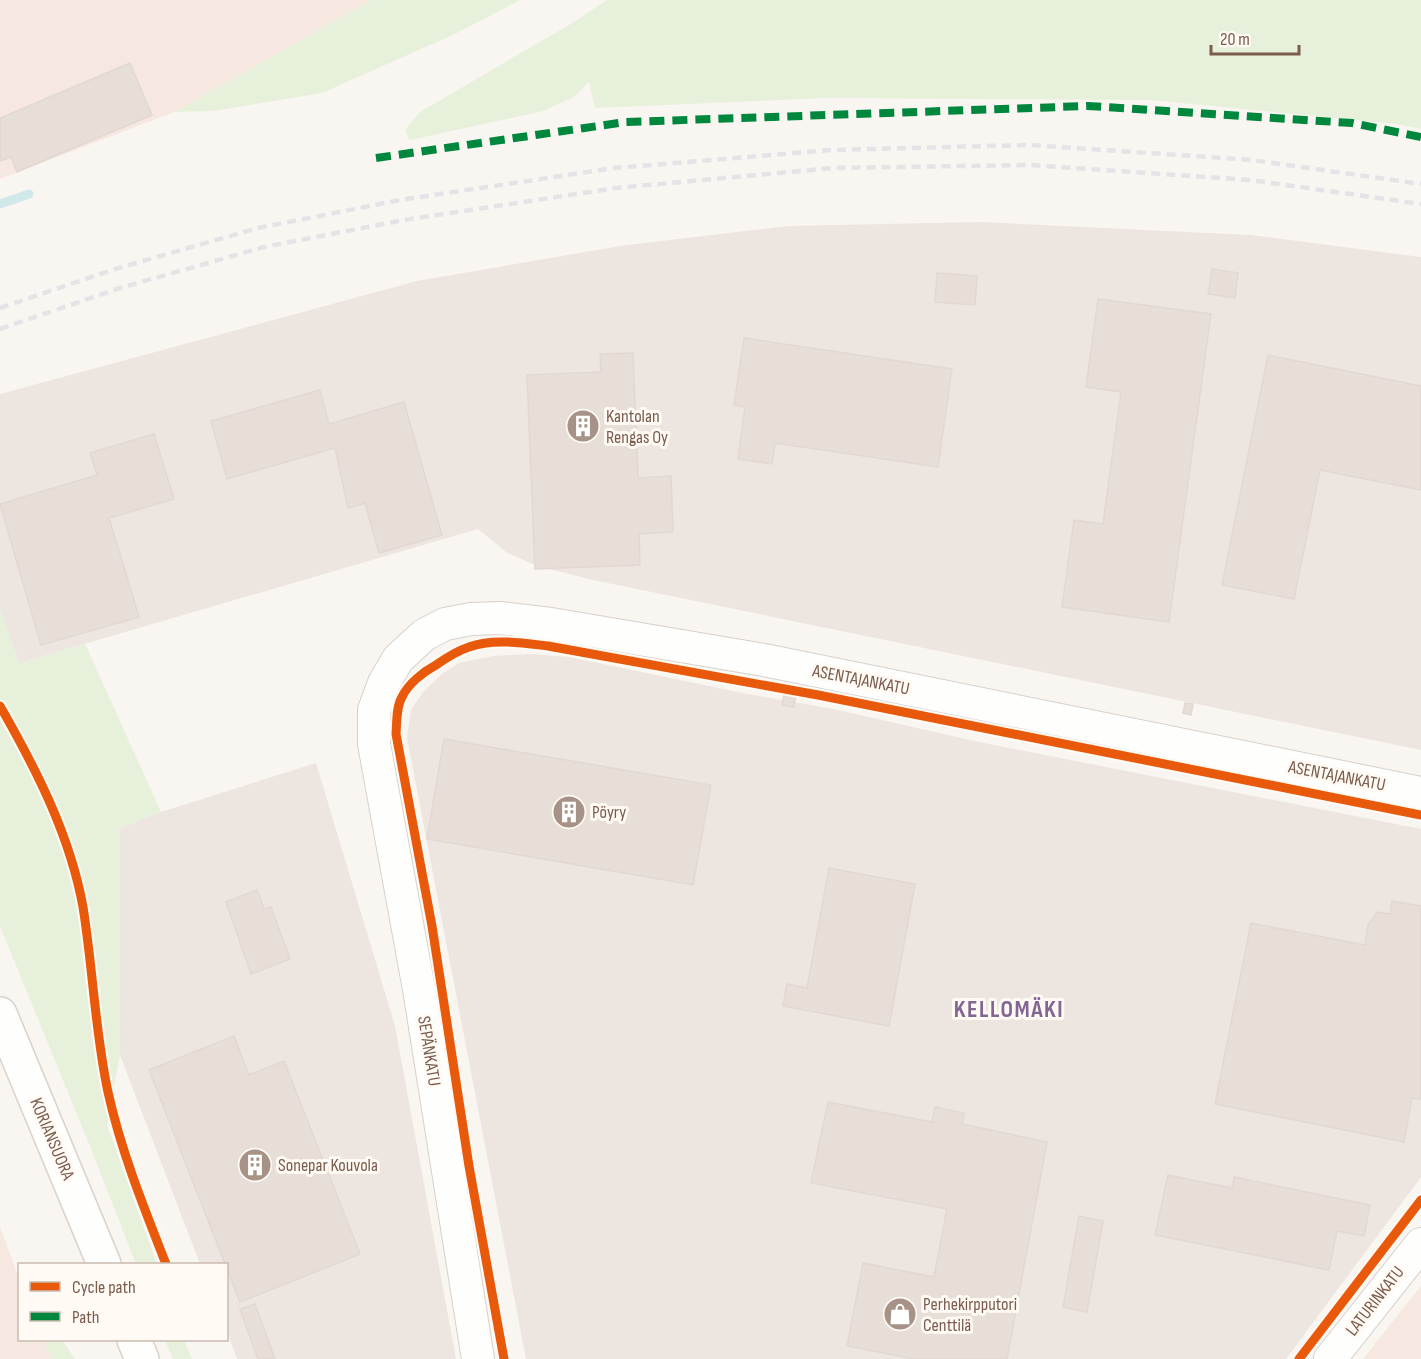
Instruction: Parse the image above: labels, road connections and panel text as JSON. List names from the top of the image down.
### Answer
{
  "streets": {
    "main road": ["KORIANSUORA"],
    "street": ["ASENTAJANKATU", "SEPÄNKATU", "LATURINKATU"]
  },
  "crossings": [
    ["ASENTAJANKATU", "SEPÄNKATU"]
  ],
  "districts": ["KELLOMÄKI"],
  "places": {
    "building": ["Kantolan Rengas Oy", "Pöyry", "Sonepar Kouvola"],
    "shop": ["Perhekirpputori Centtilä"]
  },
  "legend": ["Cycle path", "Path"],
  "scale_bar": "20 m"
}
